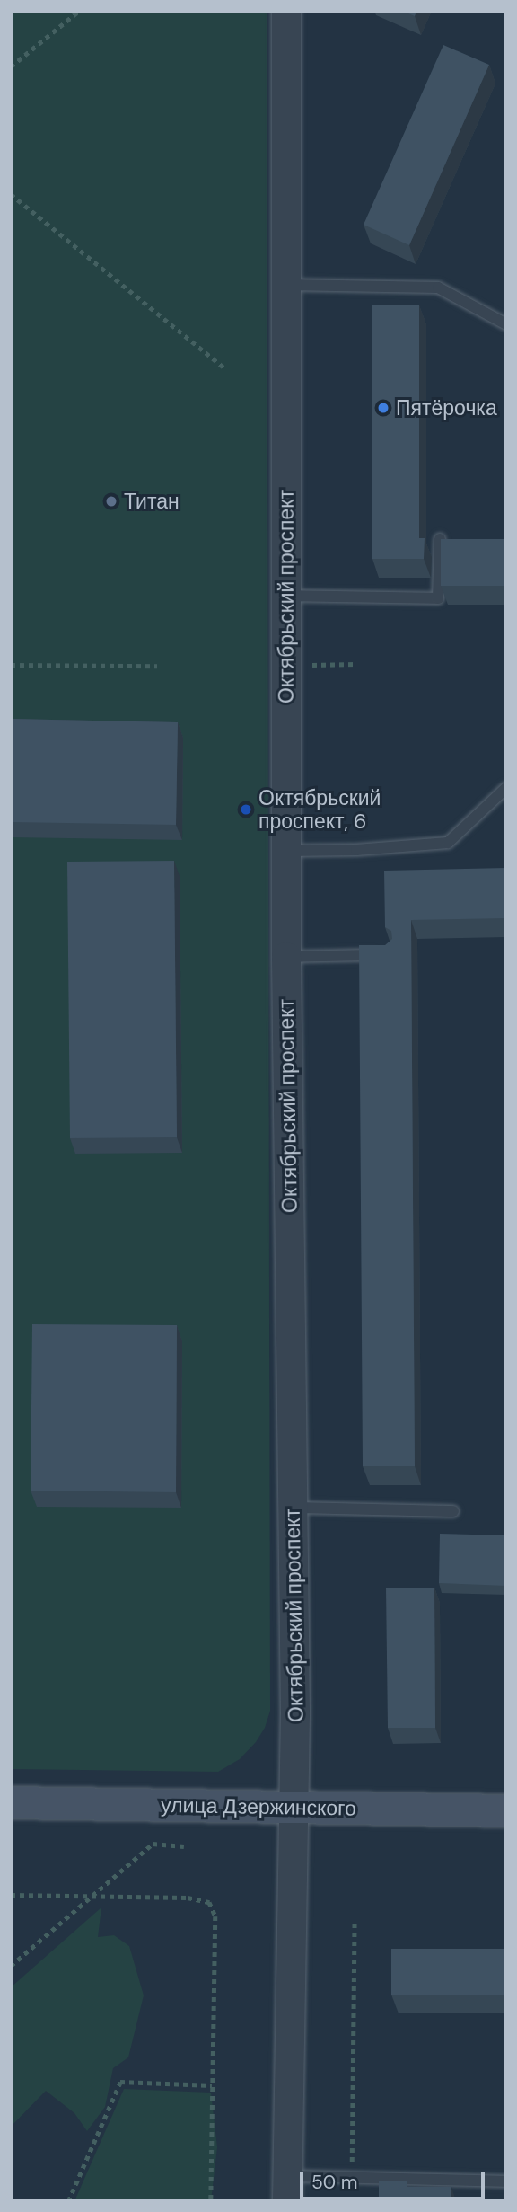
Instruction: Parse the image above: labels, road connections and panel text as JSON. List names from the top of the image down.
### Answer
{
  "streets": {
    "main road": ["улица Дзержинского"],
    "street": ["Октябрьский проспект"]
  },
  "crossings": [
    ["Октябрьский проспект", "улица Дзержинского"]
  ],
  "places": ["Пятёрочка", "Титан", "Октябрьский проспект, 6"],
  "scale_bar": "50 m"
}
